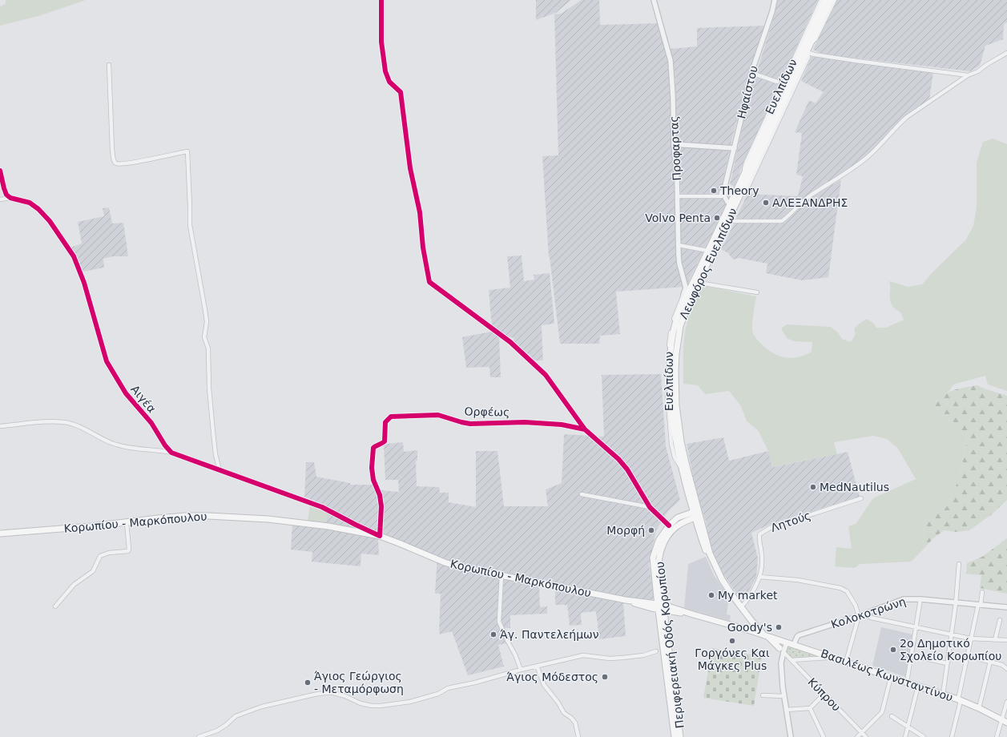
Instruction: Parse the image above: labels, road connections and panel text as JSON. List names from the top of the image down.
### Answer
{
  "streets": {
    "main road": [
      "Λεωφόρος Ευελπίδων",
      "Κορωπίου - Μαρκόπουλου",
      "Περιφερειακή Οδός Κορωπίου",
      "Βασιλέως Κωνσταντίνου"
    ],
    "street": [
      "Ηφαίστου",
      "Προφαρτας",
      "Αιγέα",
      "Ορφέως",
      "Λητούς",
      "Κολοκοτρώνη",
      "Κύπρου"
    ]
  },
  "crossings": [
    ["Προφαρτας", "Λεωφόρος Ευελπίδων"],
    ["Λεωφόρος Ευελπίδων", "Λητούς"],
    ["Λεωφόρος Ευελπίδων", "Κορωπίου - Μαρκόπουλου"],
    ["Λεωφόρος Ευελπίδων", "Περιφερειακή Οδός Κορωπίου"],
    ["Λεωφόρος Ευελπίδων", "Βασιλέως Κωνσταντίνου"],
    ["Λεωφόρος Ευελπίδων", "Κύπρου"],
    ["Αιγέα", "Ορφέως"],
    ["Αιγέα", "Κορωπίου - Μαρκόπουλου"],
    ["Ορφέως", "Κορωπίου - Μαρκόπουλου"],
    ["Ορφέως", "Περιφερειακή Οδός Κορωπίου"],
    ["Κορωπίου - Μαρκόπουλου", "Περιφερειακή Οδός Κορωπίου"],
    ["Κορωπίου - Μαρκόπουλου", "Βασιλέως Κωνσταντίνου"],
    ["Κολοκοτρώνη", "Βασιλέως Κωνσταντίνου"]
  ],
  "places": [
    "Theory",
    "ΑΛΕΞΑΝΔΡΗΣ",
    "Volvo Penta",
    "MedNautilus",
    "Μορφή",
    "My market",
    "Goody's",
    "Άγ. Παντελεήμων",
    "Γοργόνες Και Μάγκες Plus",
    "2ο Δημοτικό Σχολείο Κορωπίου",
    "Άγιος Μόδεστος",
    "Άγιος Γεώργιος - Μεταμόρφωση"
  ]
}
